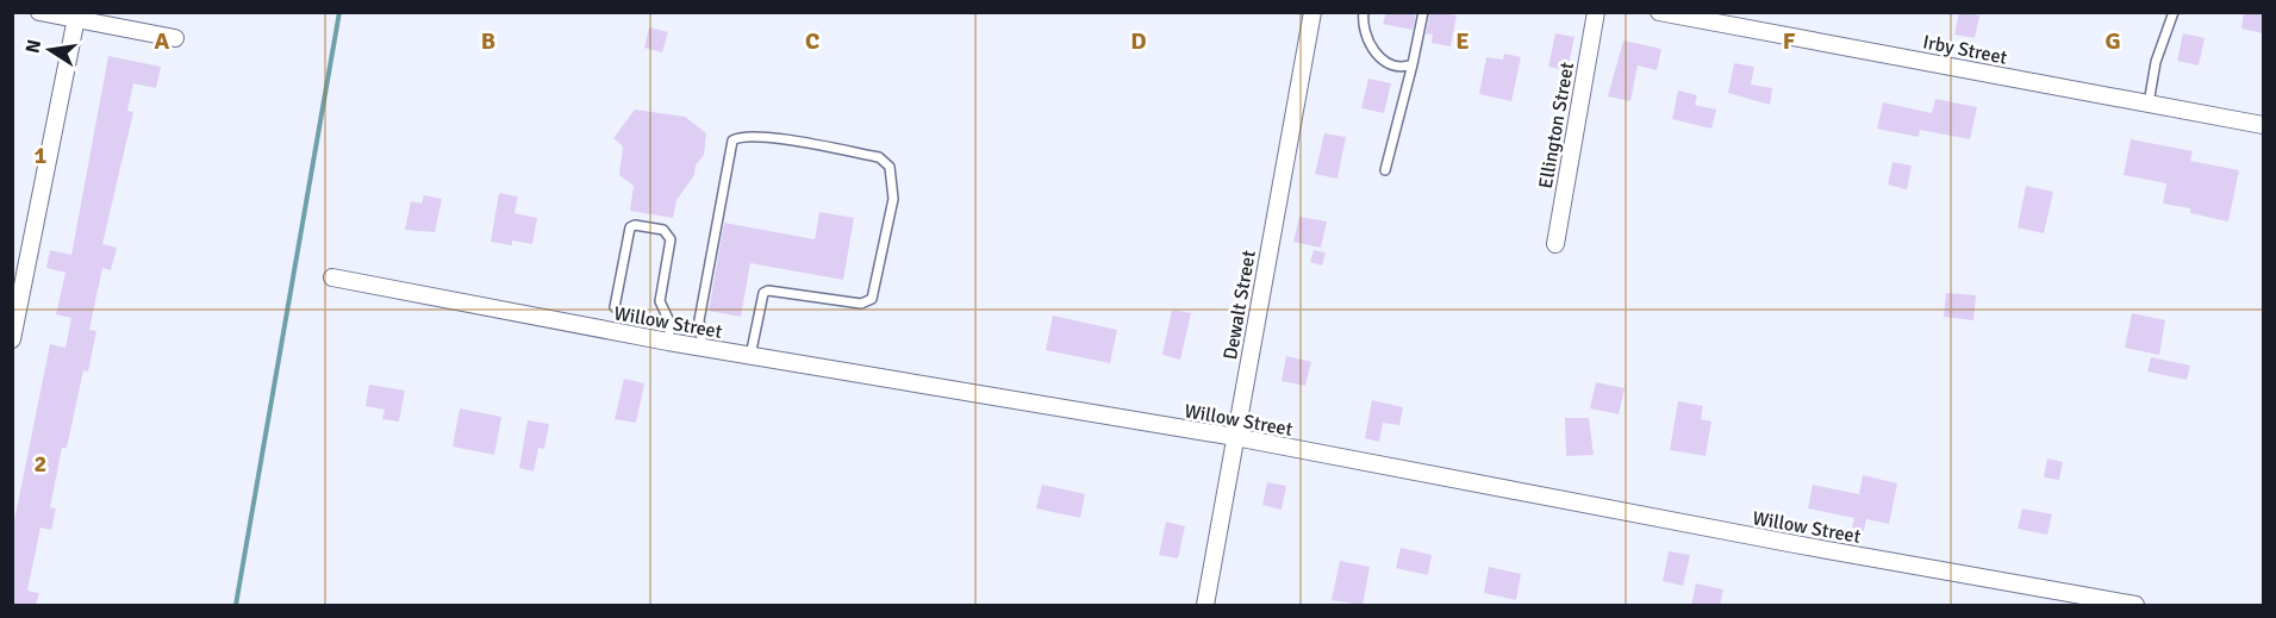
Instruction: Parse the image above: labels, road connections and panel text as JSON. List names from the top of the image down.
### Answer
{
  "streets": {
    "street": [
      "Irby Street",
      "Ellington Street",
      "Dewalt Street",
      "Willow Street"
    ]
  },
  "crossings": [
    ["Dewalt Street", "Willow Street"]
  ],
  "north": "left",
  "grid": {
    "columns": [
      "A",
      "B",
      "C",
      "D",
      "E",
      "F",
      "G"
    ],
    "rows": ["1", "2"]
  }
}
